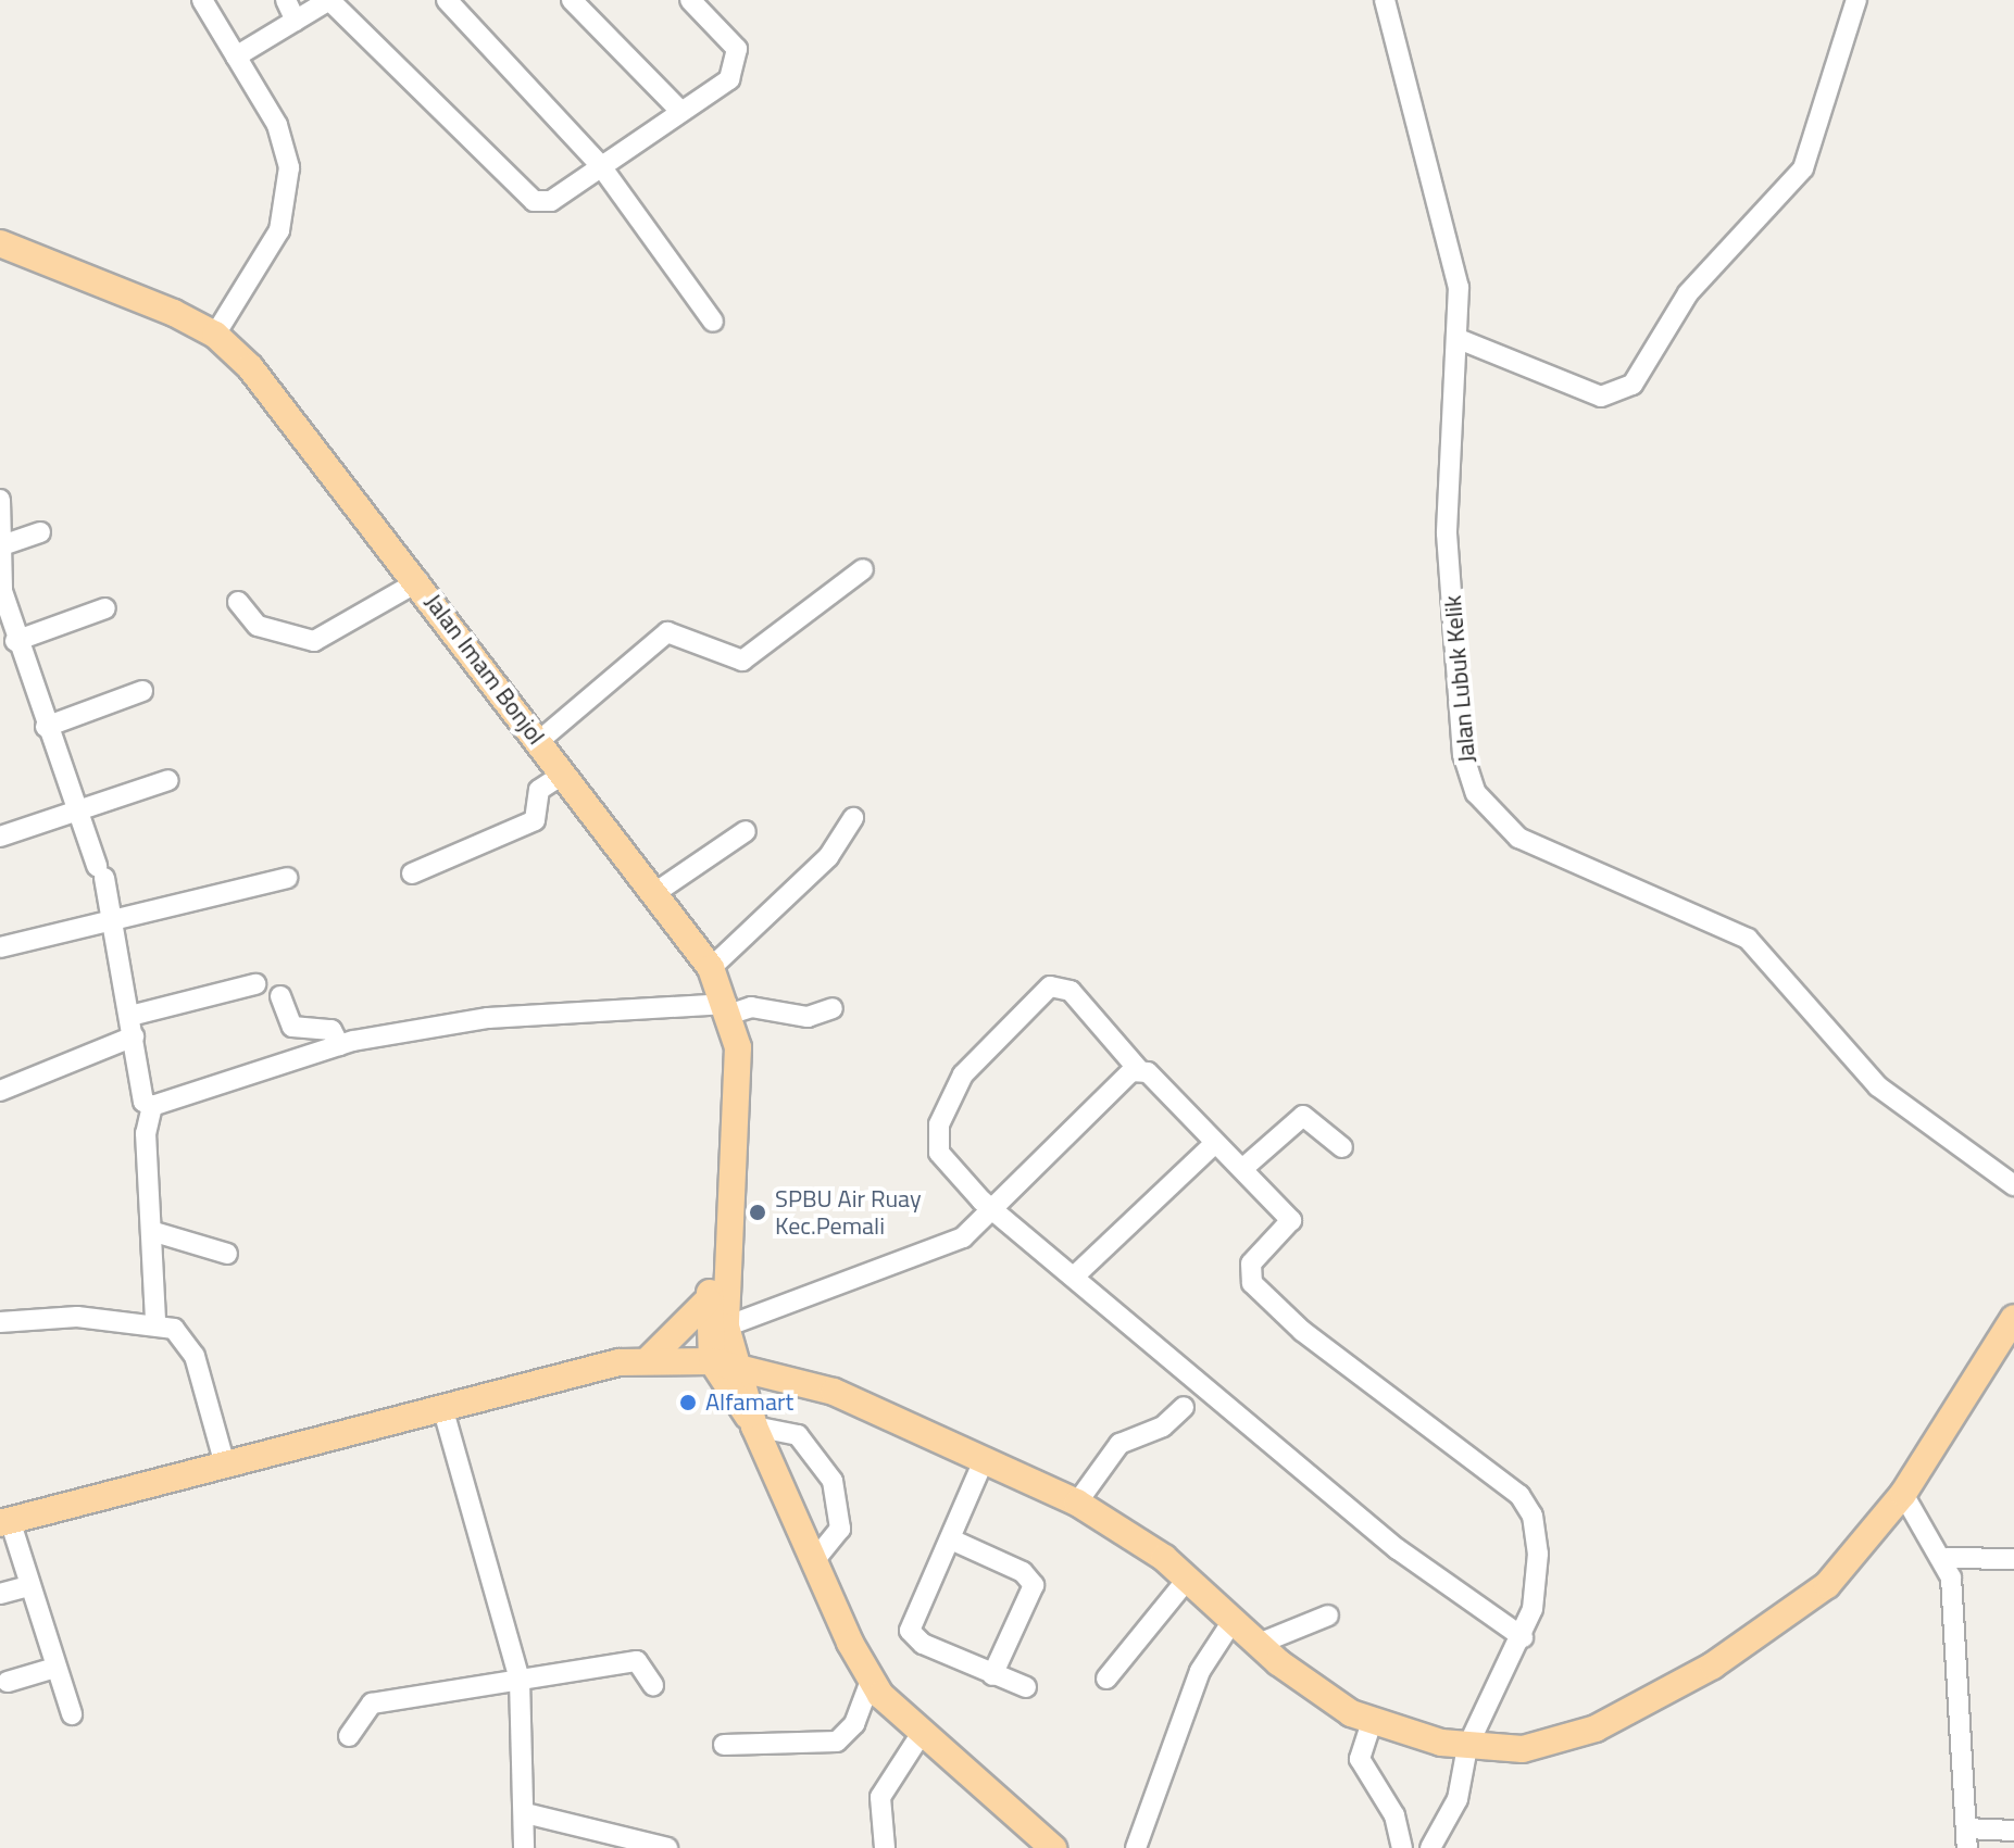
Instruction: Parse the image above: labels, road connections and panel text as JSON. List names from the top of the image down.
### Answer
{
  "streets": {
    "main road": ["Jalan Imam Bonjol"],
    "street": ["Jalan Lubuk Kelik"]
  },
  "places": ["SPBU Air Ruay Kec.Pemali", "Alfamart"]
}
